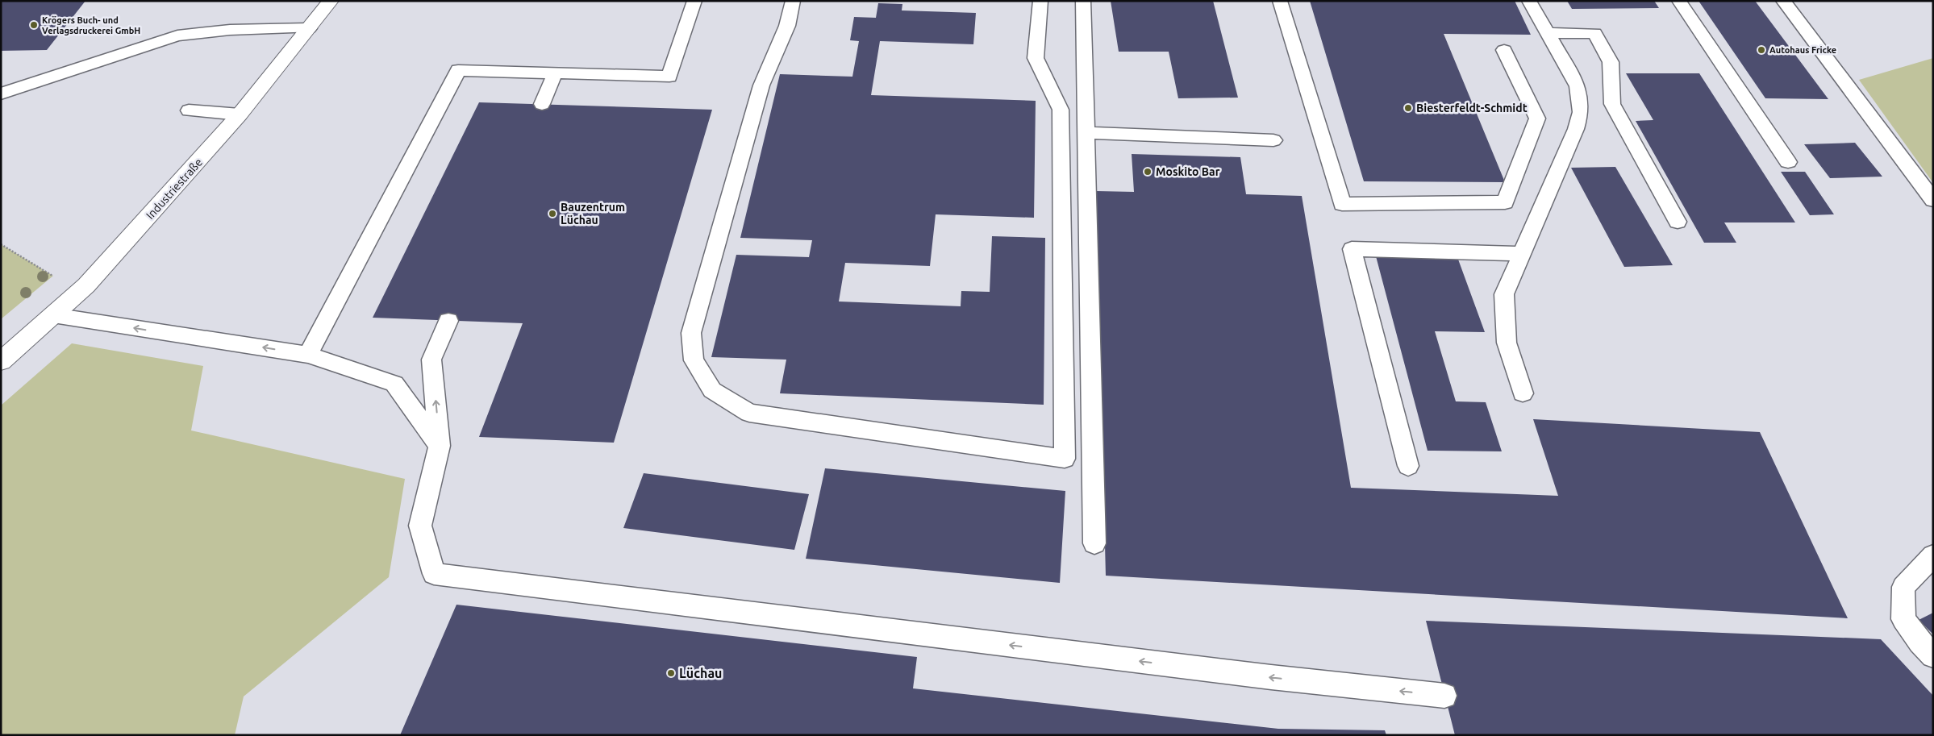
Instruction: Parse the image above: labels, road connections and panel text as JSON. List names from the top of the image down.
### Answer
{
  "streets": {
    "street": ["Industriestraße"]
  },
  "places": [
    "Krögers Buch- und Verlagsdruckerei GmbH",
    "Autohaus Fricke",
    "Biesterfeldt-Schmidt",
    "Moskito Bar",
    "Bauzentrum Lüchau",
    "Lüchau"
  ]
}
